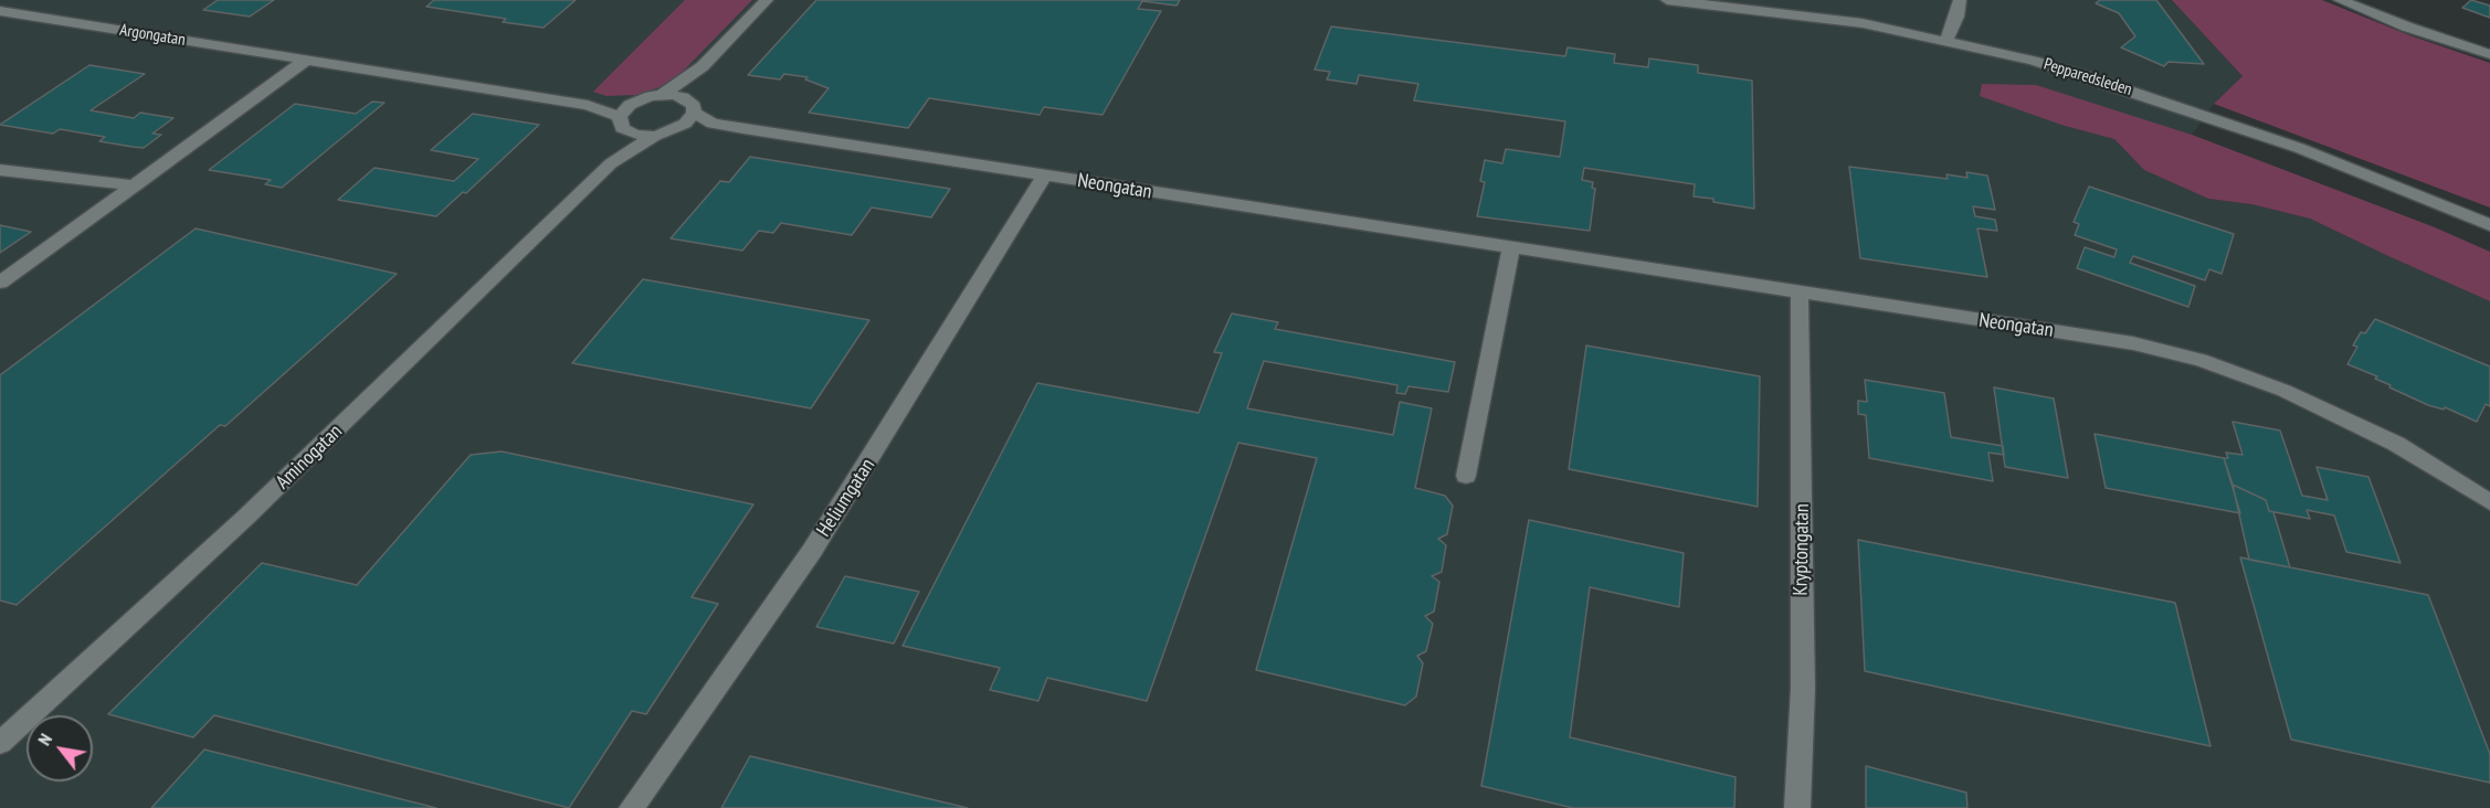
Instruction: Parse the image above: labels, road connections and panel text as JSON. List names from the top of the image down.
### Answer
{
  "streets": {
    "street": [
      "Argongatan",
      "Pepparedsleden",
      "Neongatan",
      "Aminogatan",
      "Heliumgatan",
      "Kryptongatan"
    ]
  },
  "crossings": [
    ["Argongatan", "Neongatan"],
    ["Argongatan", "Aminogatan"],
    ["Neongatan", "Aminogatan"],
    ["Neongatan", "Heliumgatan"],
    ["Neongatan", "Kryptongatan"]
  ],
  "north": "top left"
}
